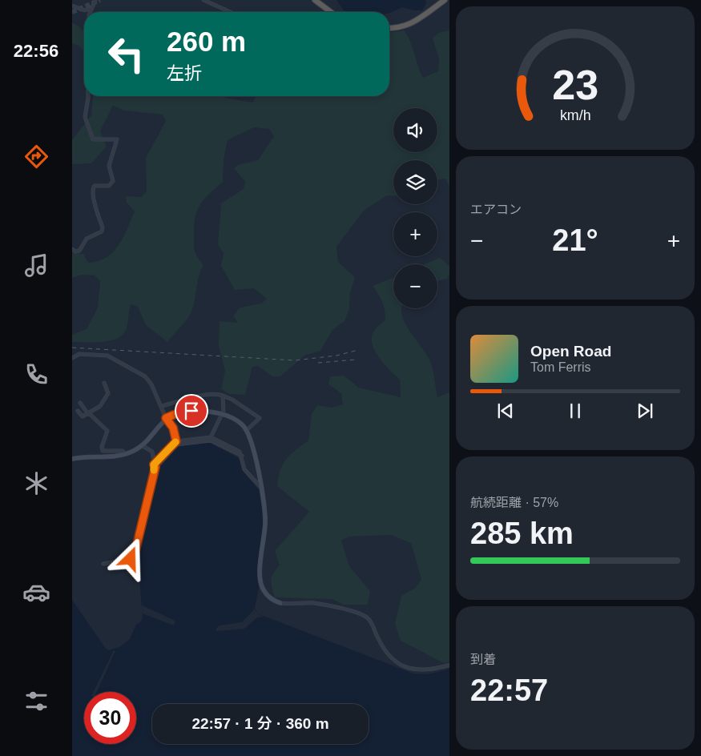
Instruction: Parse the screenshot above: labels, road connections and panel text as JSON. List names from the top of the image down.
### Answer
{
  "page": {
    "tabs": "22:56",
    "turn": ["260 m", "左折"],
    "map_buttons": ["+", "−"],
    "tile": [
      "エアコン",
      ["航続距離 · 57%", "285 km"],
      ["到着", "22:57"]
    ],
    "heat": ["−", "21°", "+"],
    "song": ["Open Road", "Tom Ferris"],
    "limit": "30",
    "trip": "22:57 · 1 分 · 360 m",
    "gauge": ["23", "km/h"]
  }
}
